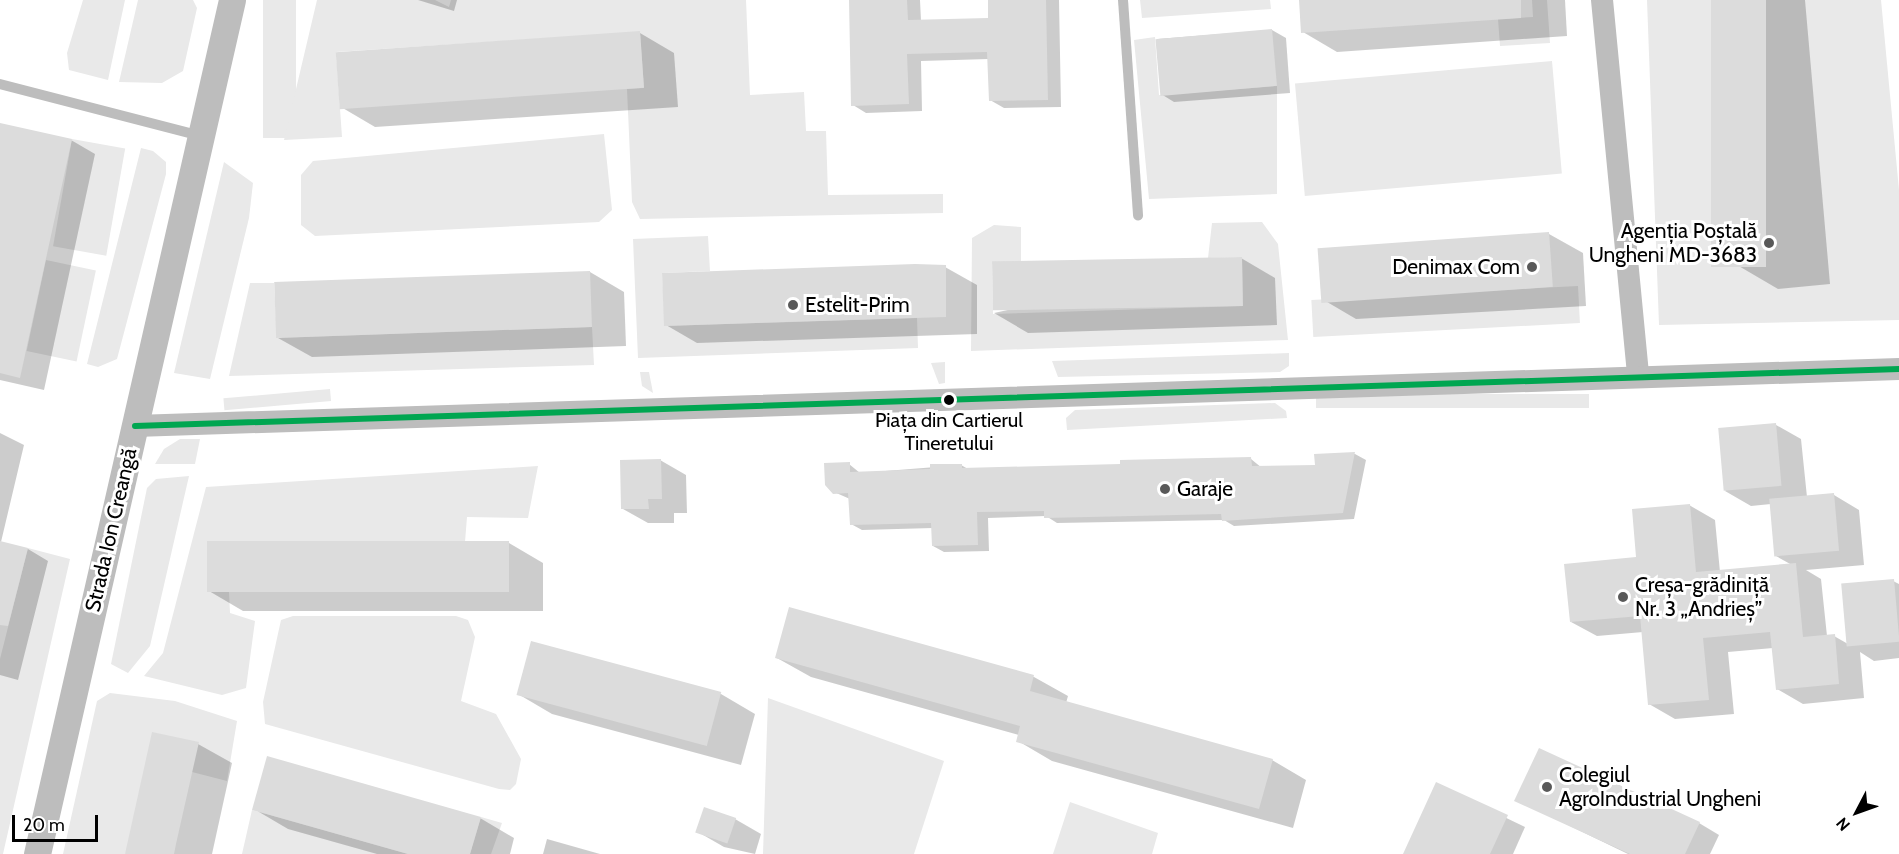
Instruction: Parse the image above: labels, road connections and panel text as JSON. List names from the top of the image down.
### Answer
{
  "streets": {
    "street": ["Strada Ion Creangă"]
  },
  "places": [
    "Agenția Poștală Ungheni MD-3683",
    "Denimax Com",
    "Estelit-Prim",
    "Piața din Cartierul Tineretului",
    "Garaje",
    "Creșa-grădiniță Nr. 3 „Andrieș”",
    "Colegiul AgroIndustrial Ungheni"
  ],
  "scale_bar": "20 m",
  "north": "bottom left"
}
